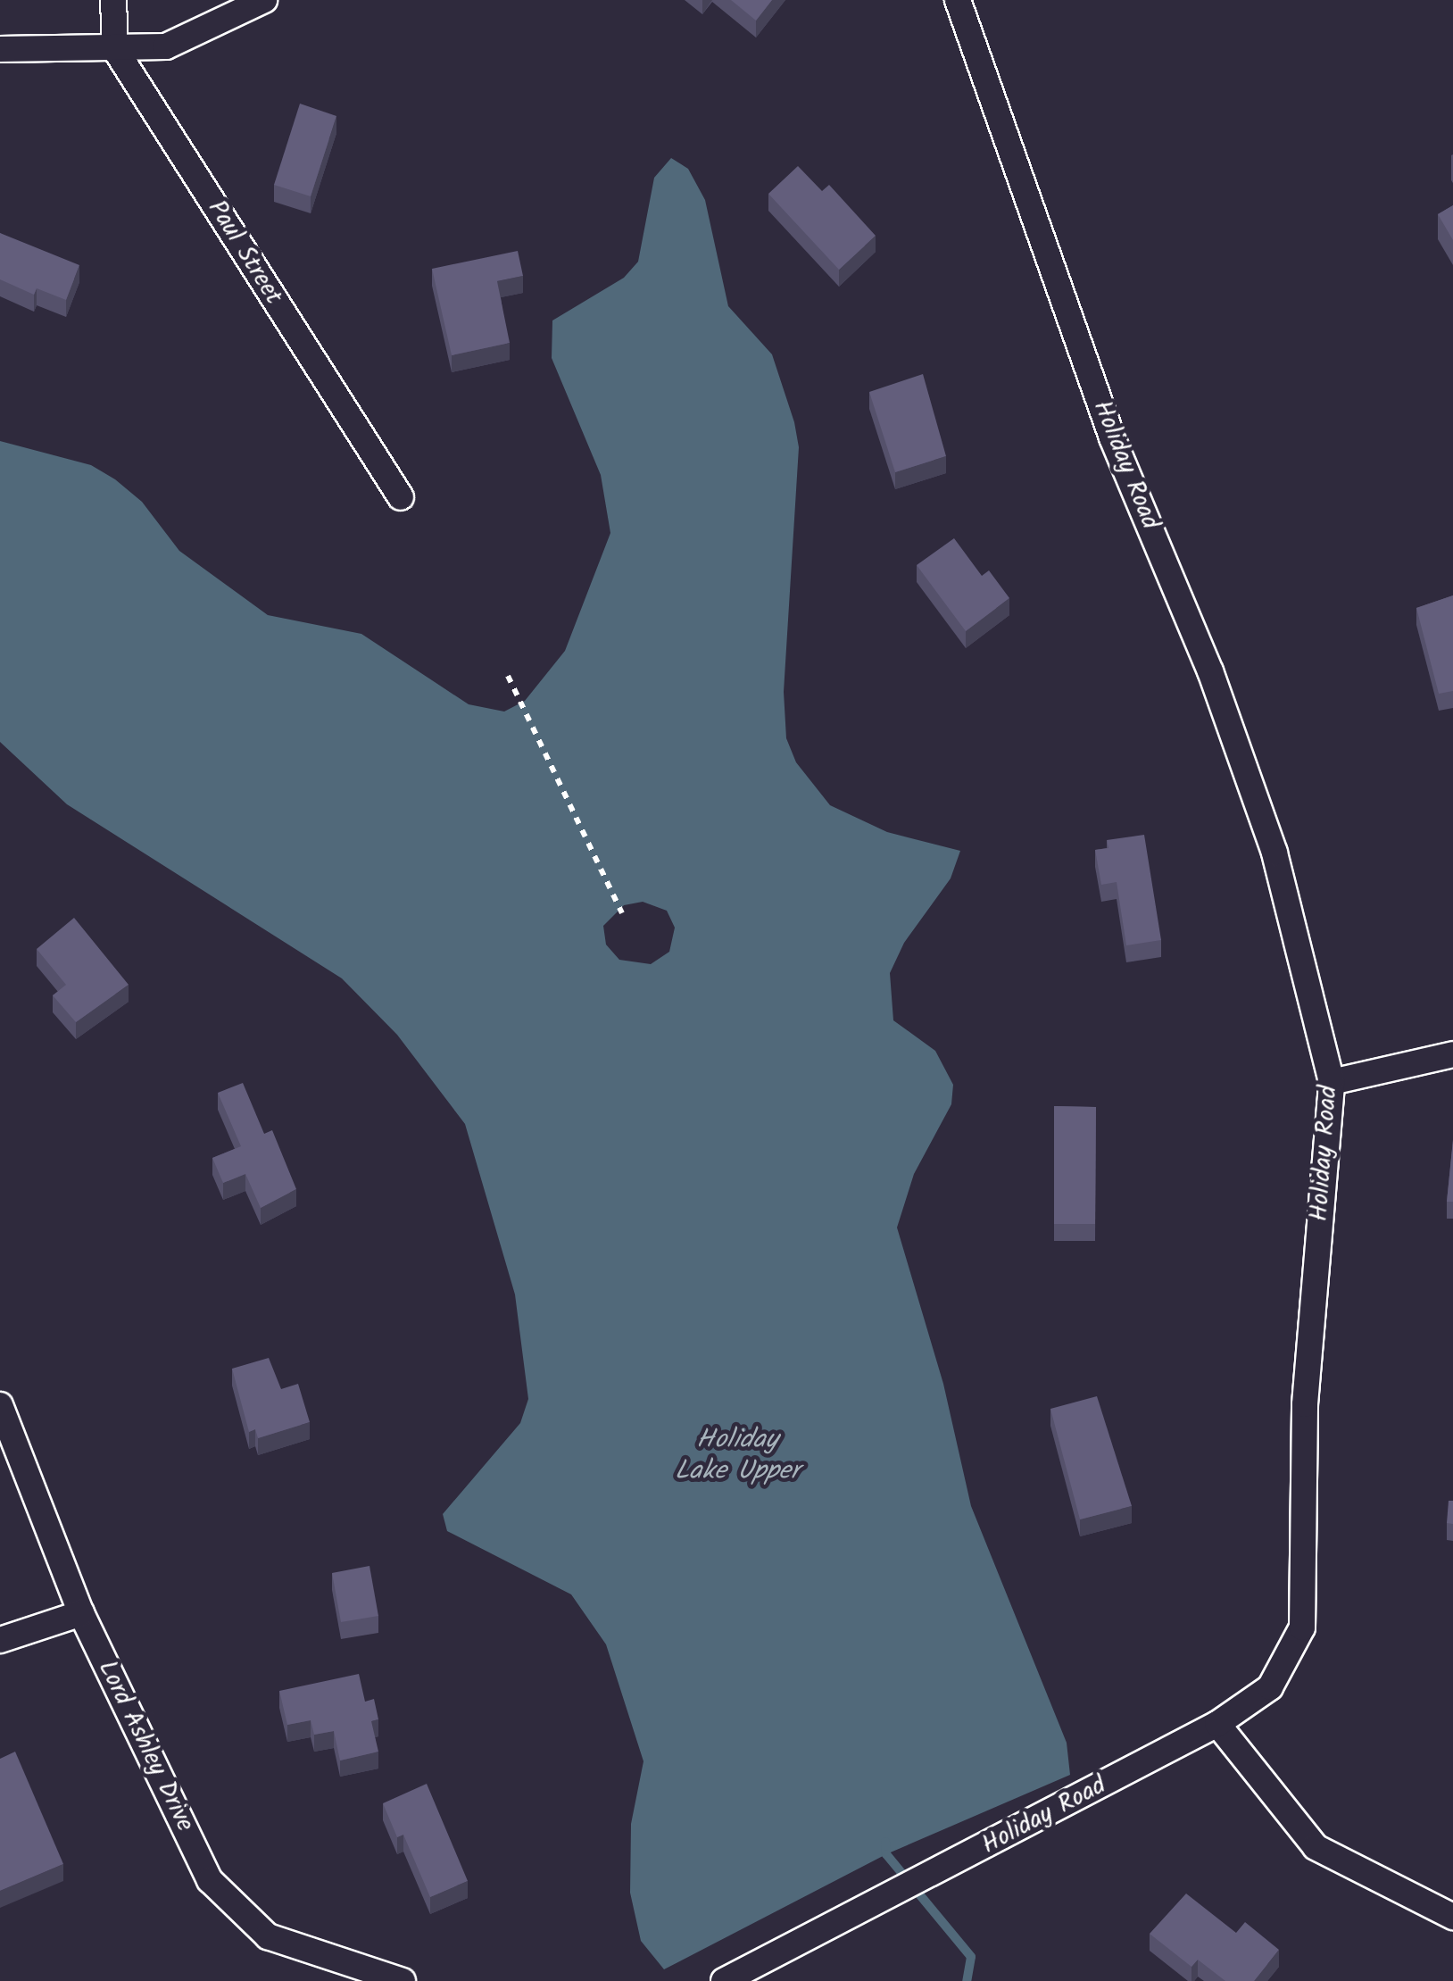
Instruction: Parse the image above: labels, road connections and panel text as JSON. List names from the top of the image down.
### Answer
{
  "streets": {
    "street": ["Paul Street", "Holiday Road", "Lord Ashley Drive"]
  },
  "water": ["Holiday Lake Upper"]
}
